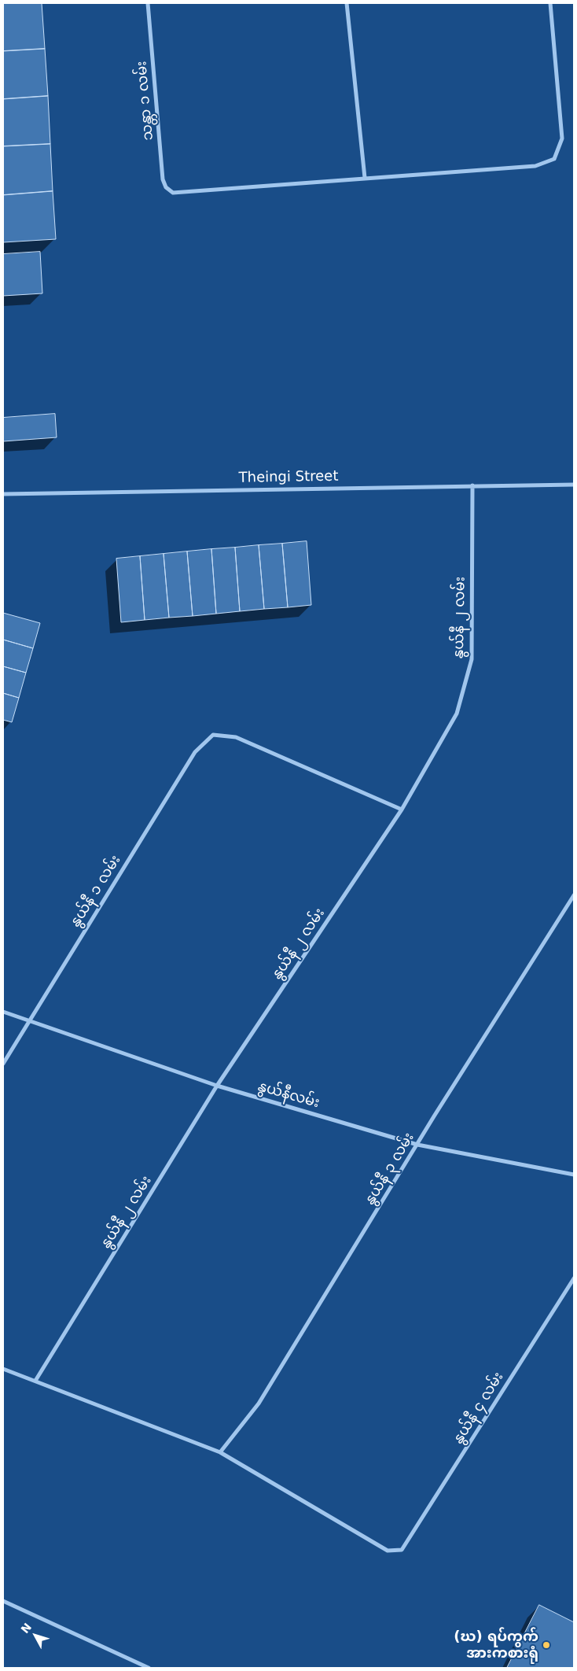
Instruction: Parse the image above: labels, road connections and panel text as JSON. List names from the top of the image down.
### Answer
{
  "streets": {
    "street": [
      "သန္တာ ၁ လမ်း",
      "Theingi Street",
      "နွယ်နီ ၂ လမ်း",
      "နွယ်နီ ၁ လမ်း",
      "နွယ်နီလမ်း",
      "နွယ်နီ ၃ လမ်း",
      "နွယ်နီ ၄ လမ်း"
    ]
  },
  "crossings": [
    ["Theingi Street", "နွယ်နီ ၂ လမ်း"],
    ["နွယ်နီ ၂ လမ်း", "နွယ်နီ ၁ လမ်း"],
    ["နွယ်နီ ၂ လမ်း", "နွယ်နီလမ်း"],
    ["နွယ်နီ ၁ လမ်း", "နွယ်နီလမ်း"],
    ["နွယ်နီလမ်း", "နွယ်နီ ၃ လမ်း"],
    ["နွယ်နီ ၃ လမ်း", "နွယ်နီ ၄ လမ်း"]
  ],
  "places": ["(ဃ) ရပ်ကွက် အားကစားရုံ"],
  "north": "top left"
}
